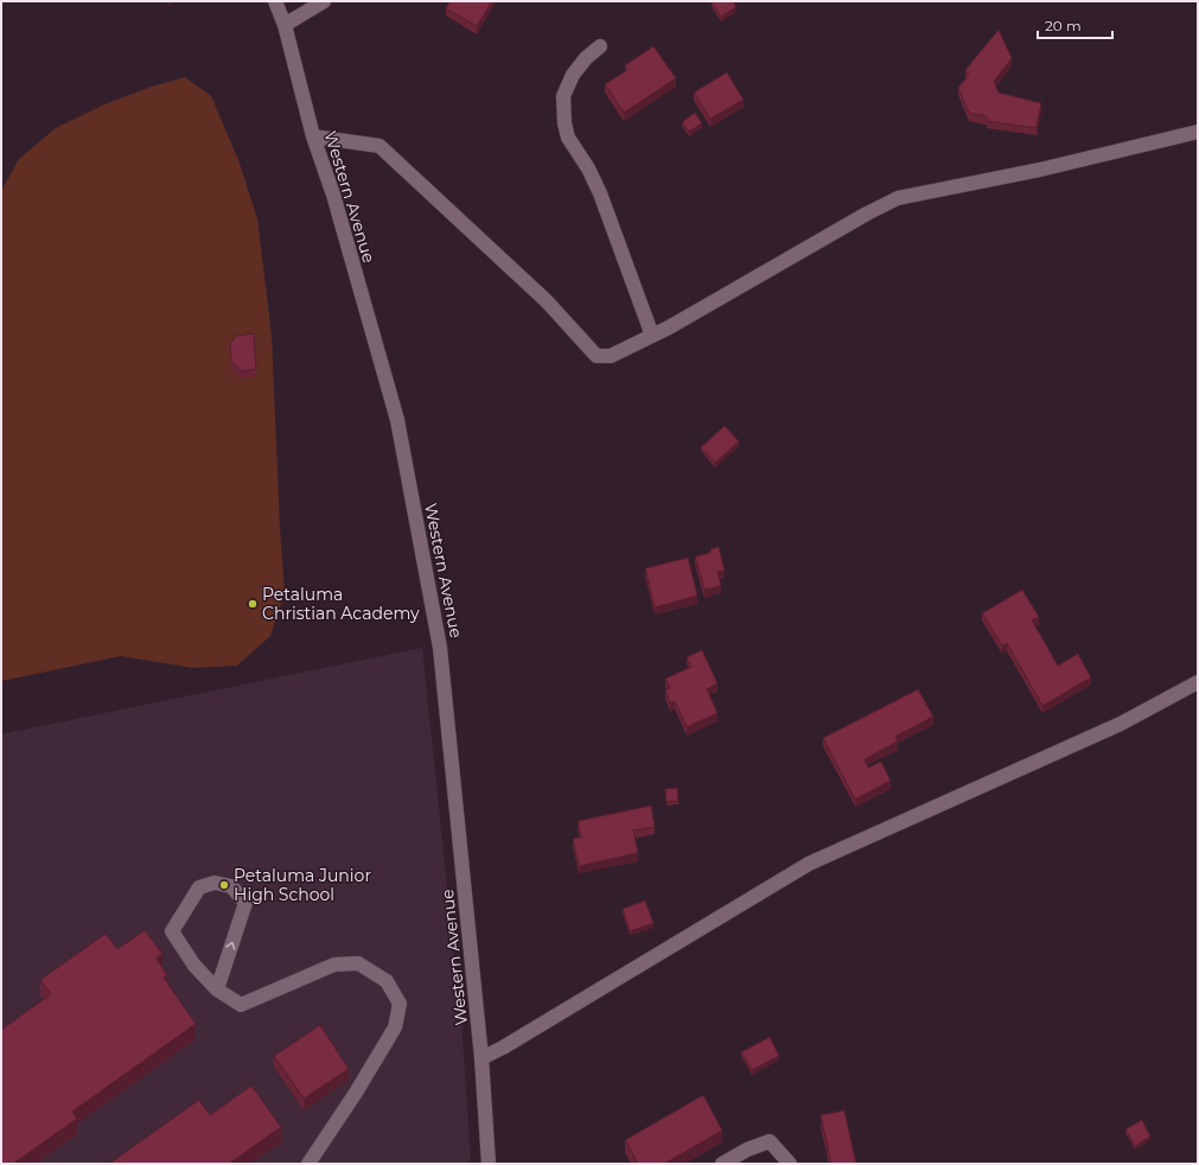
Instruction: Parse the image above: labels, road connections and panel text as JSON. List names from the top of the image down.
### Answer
{
  "streets": {
    "street": ["Western Avenue"]
  },
  "places": ["Petaluma Christian Academy", "Petaluma Junior High School"],
  "scale_bar": "20 m"
}
